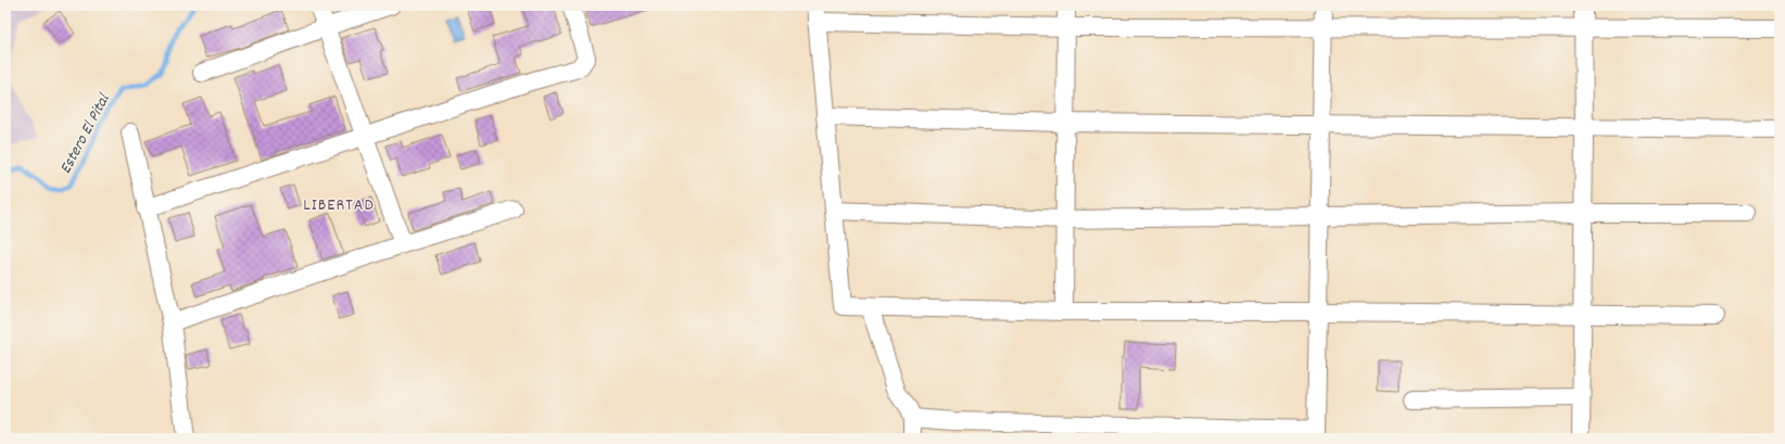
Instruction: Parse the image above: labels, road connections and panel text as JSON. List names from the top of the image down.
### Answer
{
  "districts": ["LIBERTAD"],
  "water": ["Estero El Pital"]
}
